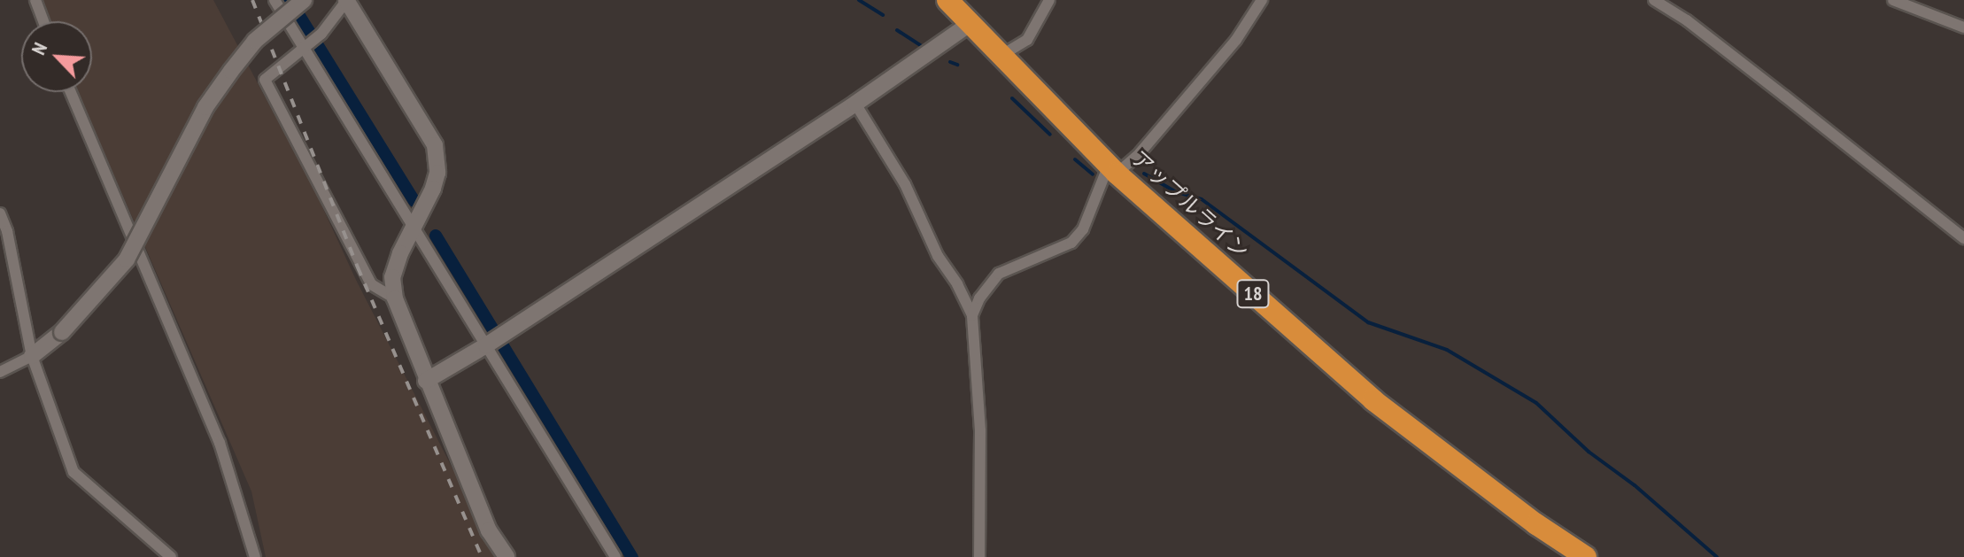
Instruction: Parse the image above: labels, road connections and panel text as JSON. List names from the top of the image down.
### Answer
{
  "streets": {
    "highway": ["アップルライン", "18"]
  },
  "north": "top left"
}
